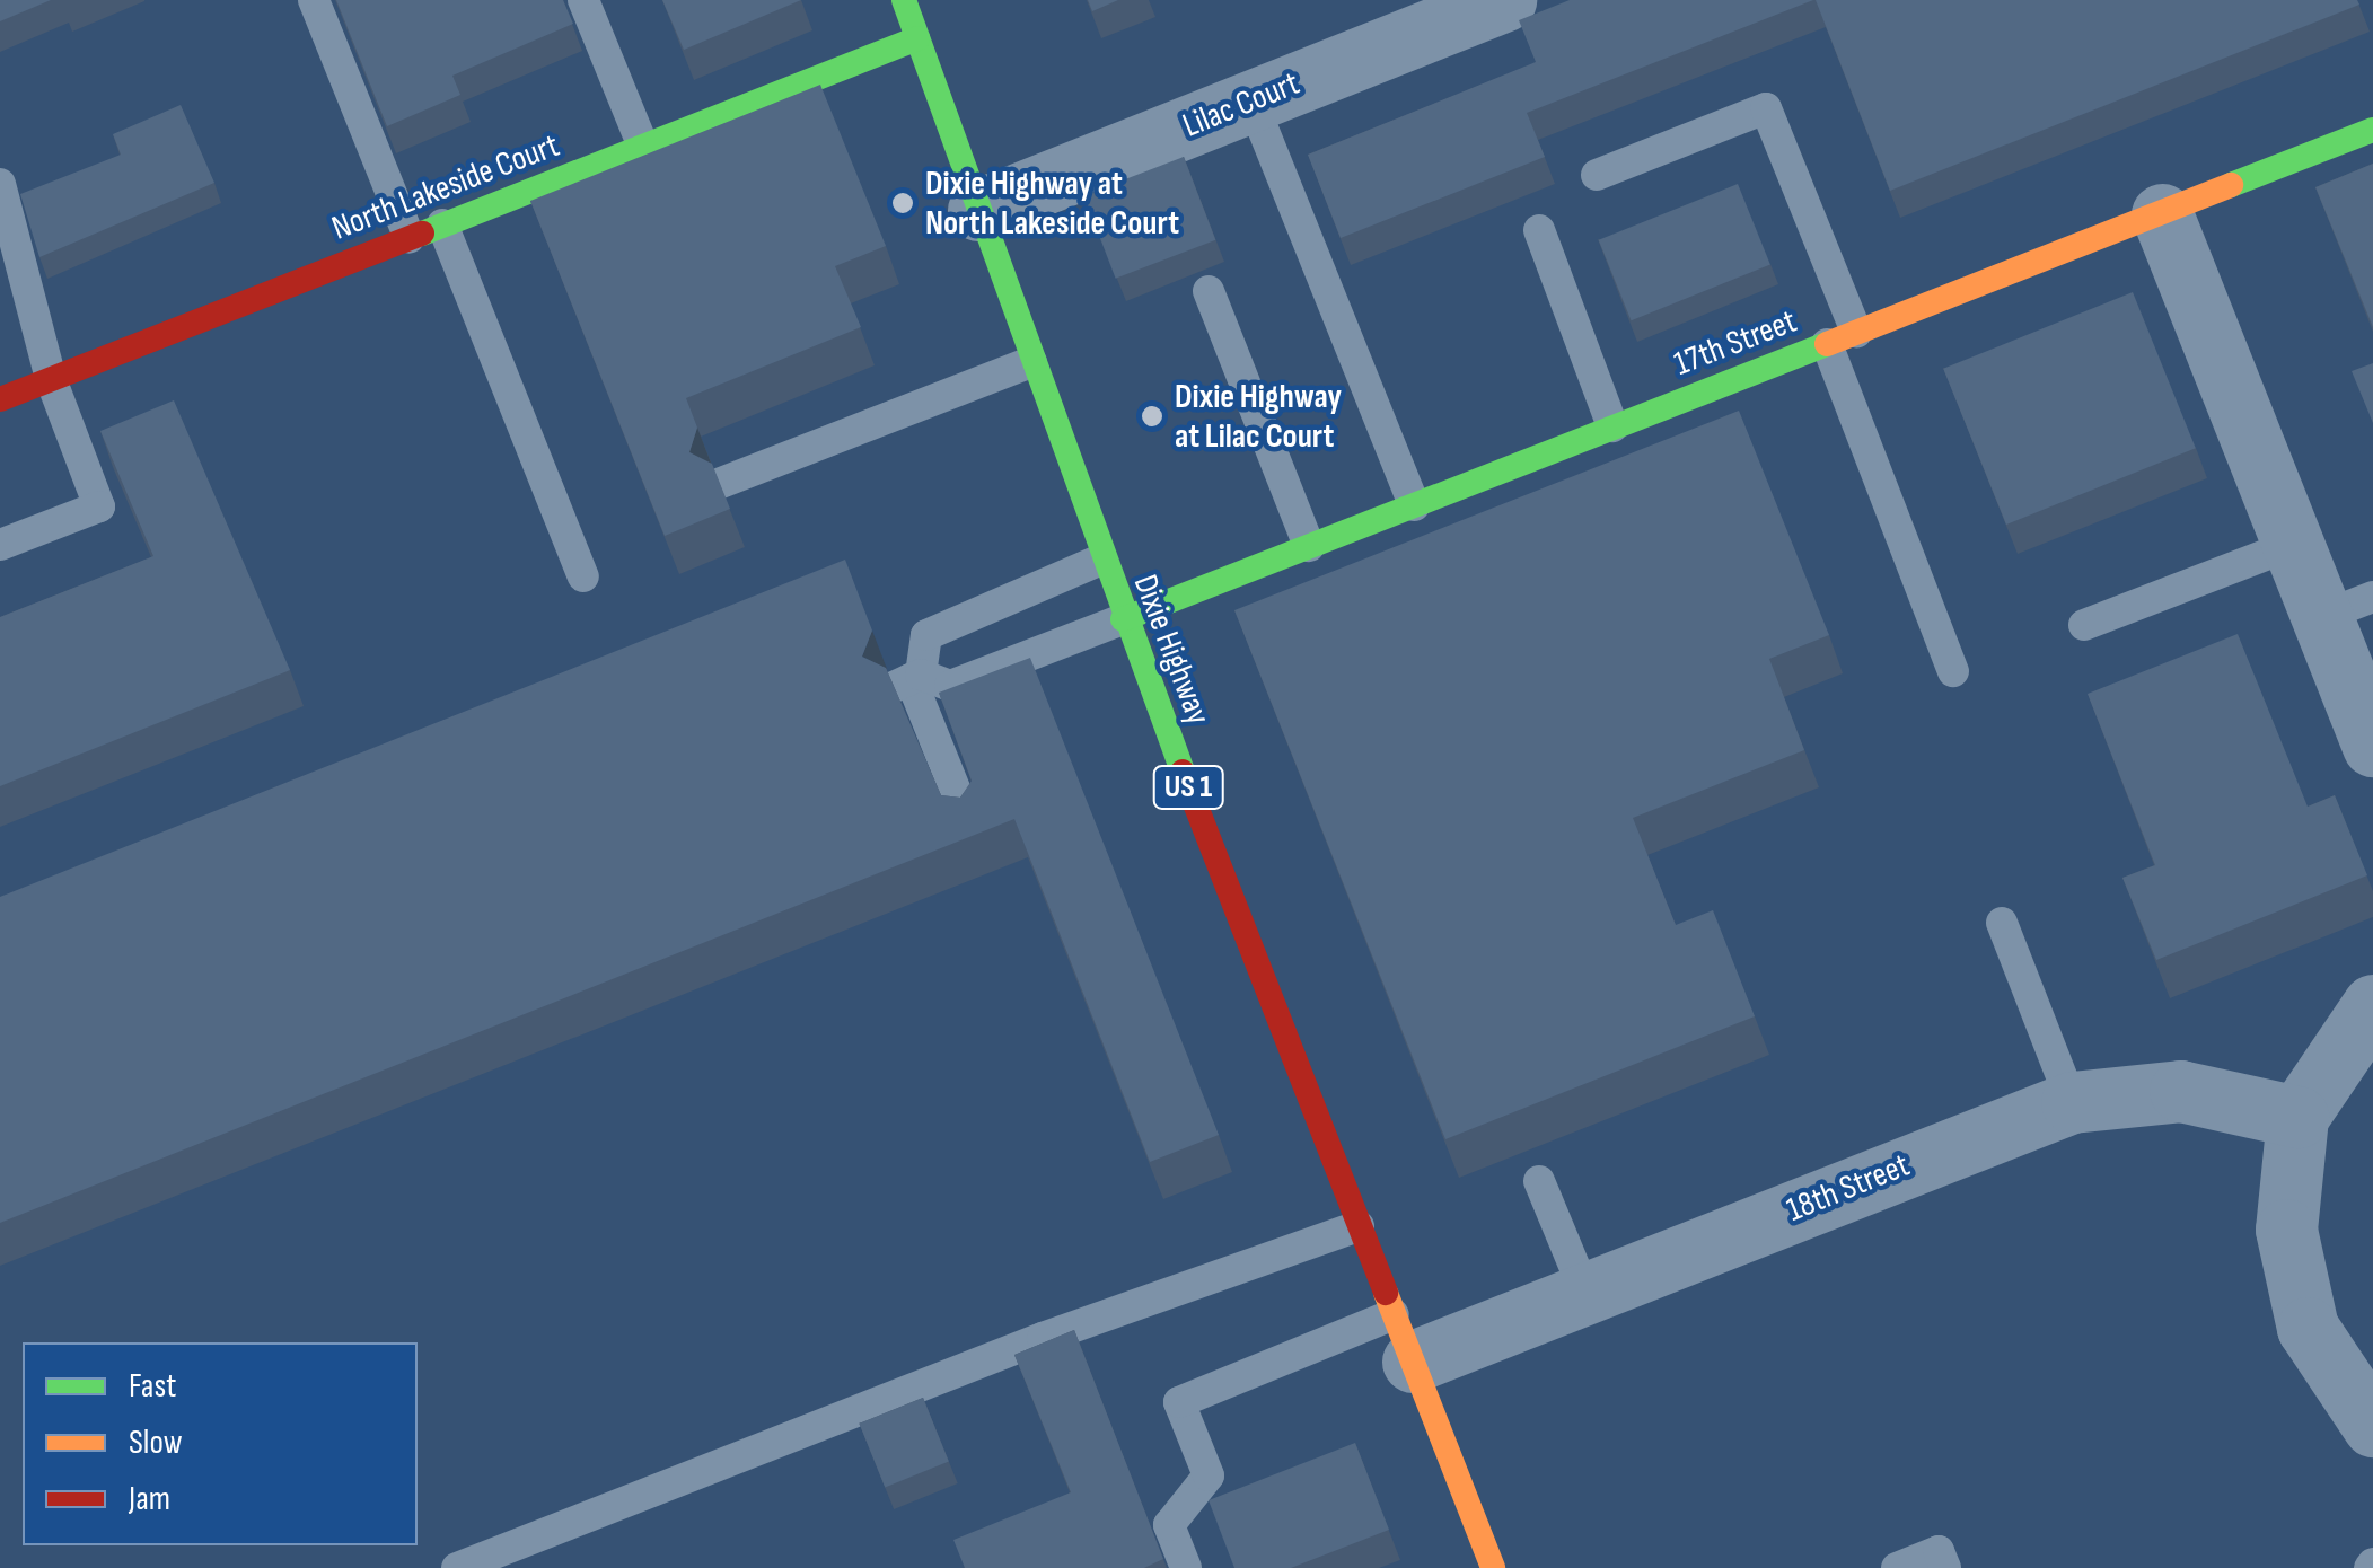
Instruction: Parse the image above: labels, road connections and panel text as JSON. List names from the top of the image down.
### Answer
{
  "streets": {
    "street": [
      "Lilac Court",
      "North Lakeside Court",
      "17th Street",
      "Dixie Highway",
      "US 1",
      "18th Street"
    ]
  },
  "crossings": [
    ["Lilac Court", "Dixie Highway"],
    ["North Lakeside Court", "Dixie Highway"],
    ["17th Street", "Dixie Highway"],
    ["Dixie Highway", "18th Street"]
  ],
  "places": ["Dixie Highway at North Lakeside Court", "Dixie Highway at Lilac Court"],
  "legend": ["Fast", "Slow", "Jam"]
}
